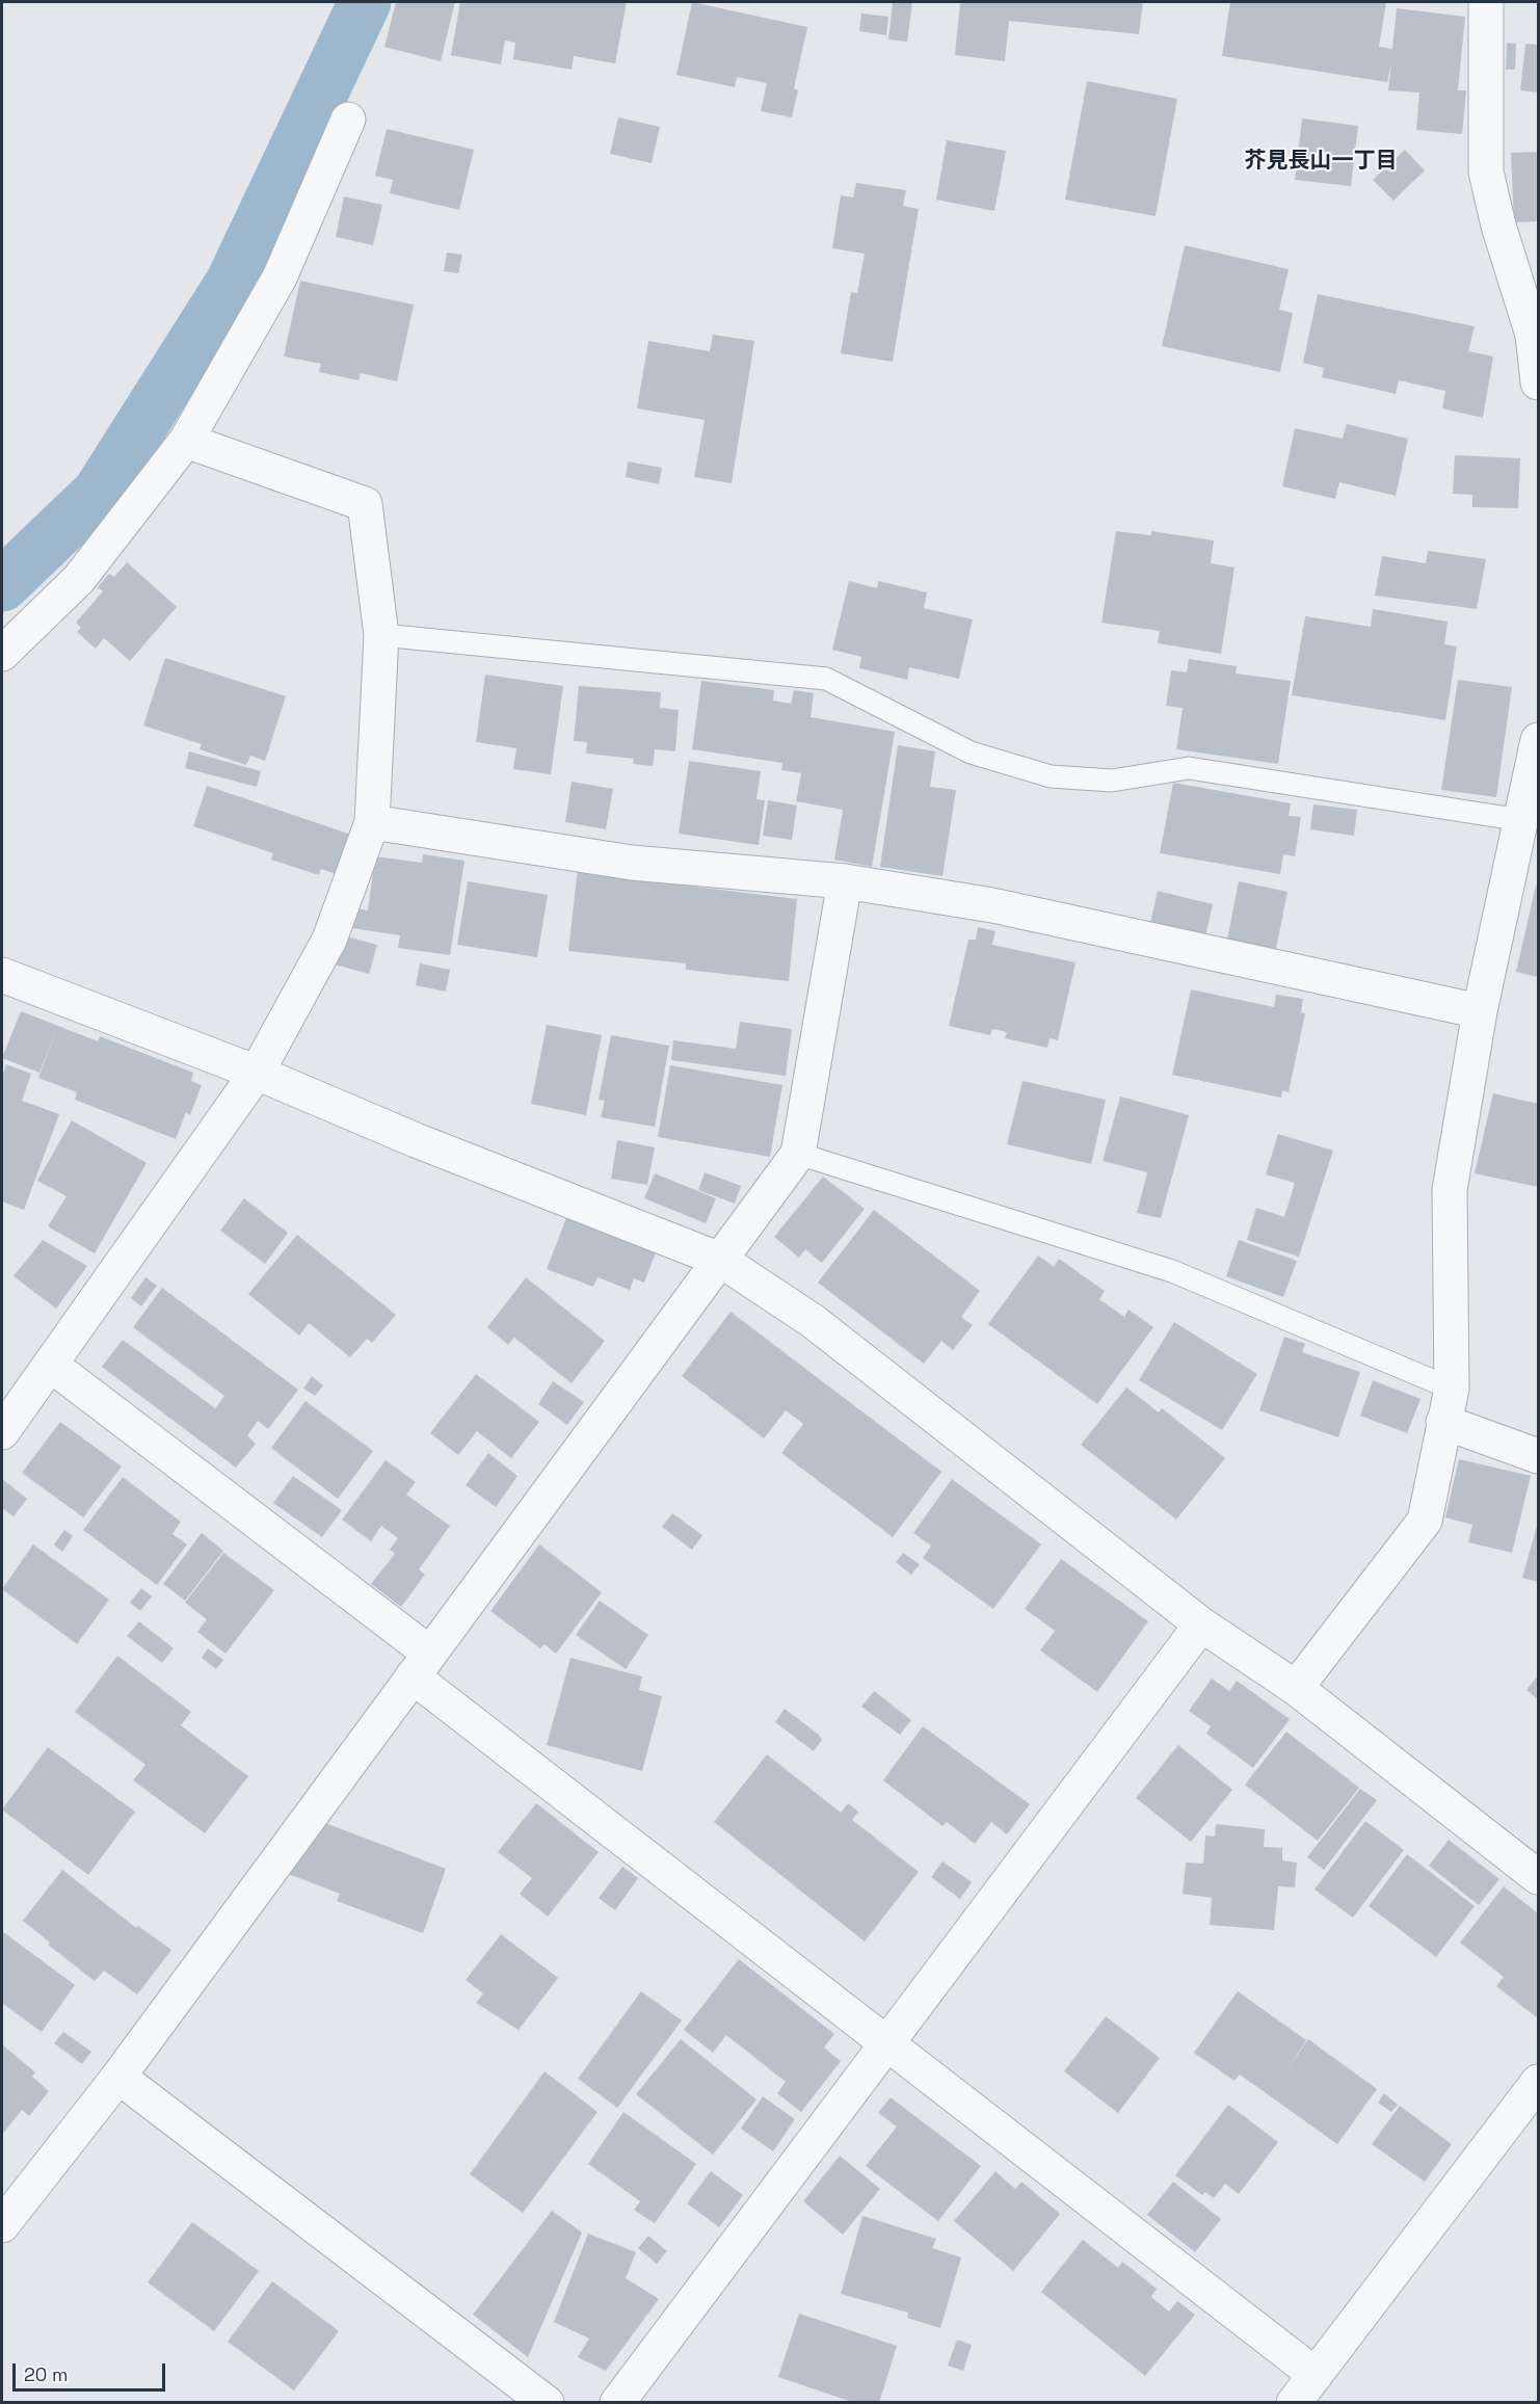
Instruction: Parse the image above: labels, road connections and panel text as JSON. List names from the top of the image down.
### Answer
{
  "districts": ["芥見長山一丁目"],
  "scale_bar": "20 m"
}
